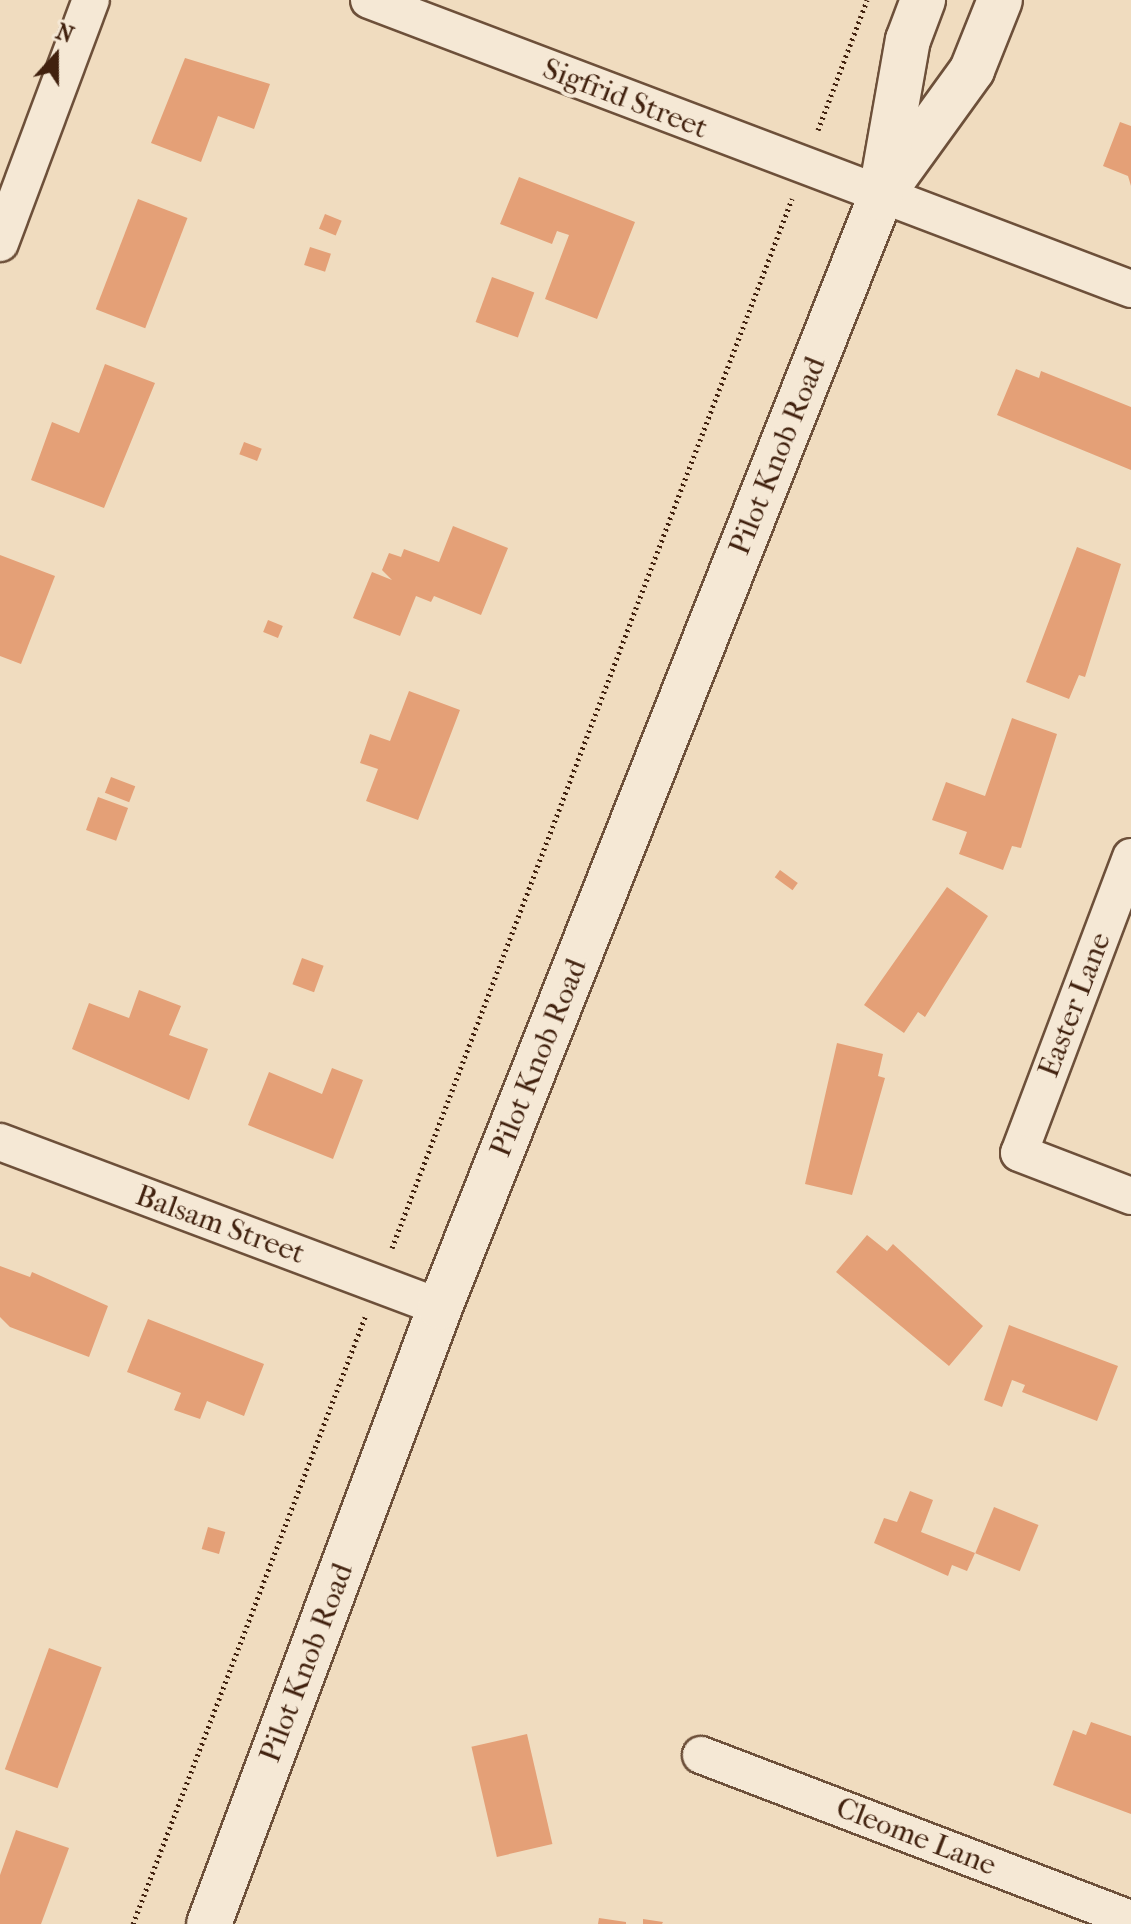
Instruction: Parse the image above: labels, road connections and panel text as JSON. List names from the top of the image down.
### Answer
{
  "streets": {
    "main road": ["Pilot Knob Road"],
    "street": [
      "Sigfrid Street",
      "Easter Lane",
      "Balsam Street",
      "Cleome Lane"
    ]
  },
  "crossings": [
    ["Sigfrid Street", "Pilot Knob Road"],
    ["Pilot Knob Road", "Balsam Street"]
  ],
  "north": "top"
}
